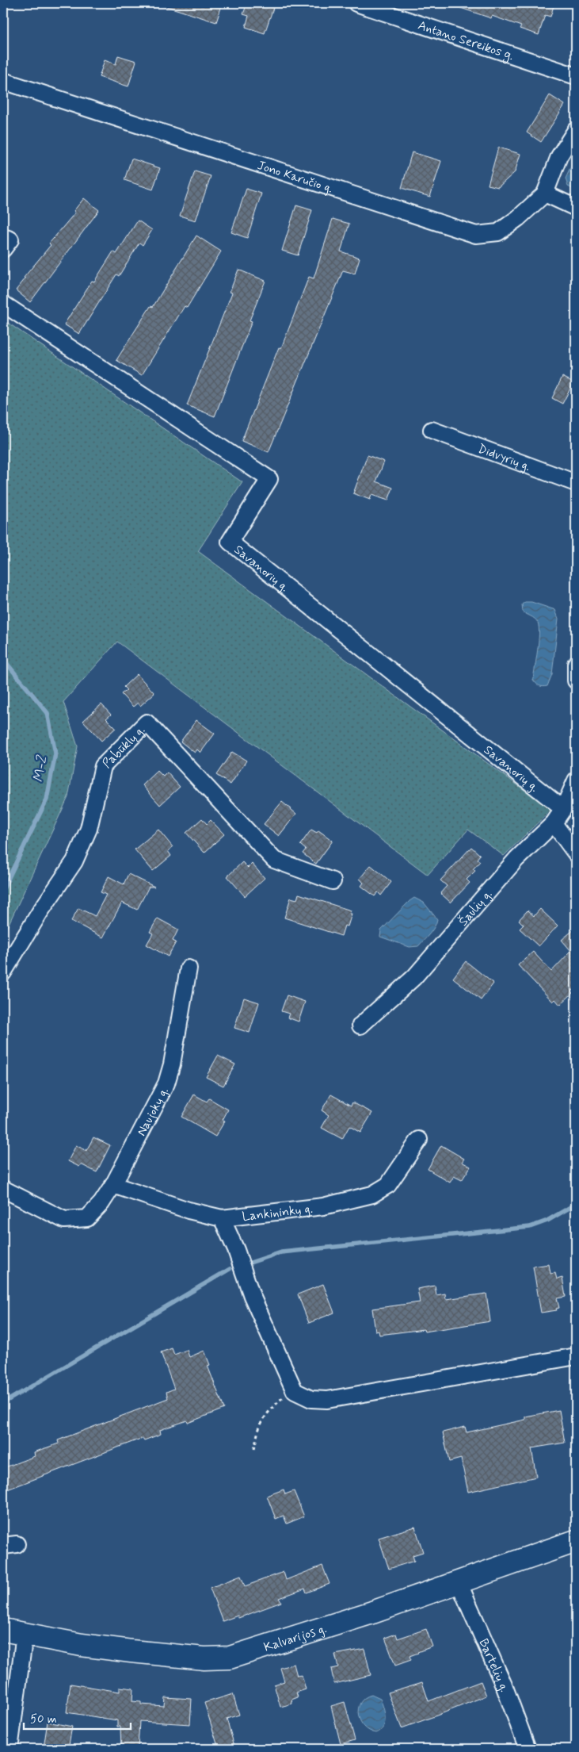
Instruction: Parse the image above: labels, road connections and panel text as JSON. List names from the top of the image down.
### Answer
{
  "streets": {
    "main road": ["Kalvarijos g."],
    "street": [
      "Antano Sereikos g.",
      "Jono Karučio g.",
      "Didvyrių g.",
      "Savanorių g.",
      "Pabūklų g.",
      "Šaulių g.",
      "Naujokų g.",
      "Lankininkų g.",
      "Bartelių g."
    ]
  },
  "crossings": [
    ["Savanorių g.", "Šaulių g."],
    ["Naujokų g.", "Lankininkų g."],
    ["Kalvarijos g.", "Bartelių g."]
  ],
  "water": ["M-2"],
  "scale_bar": "50 m"
}
